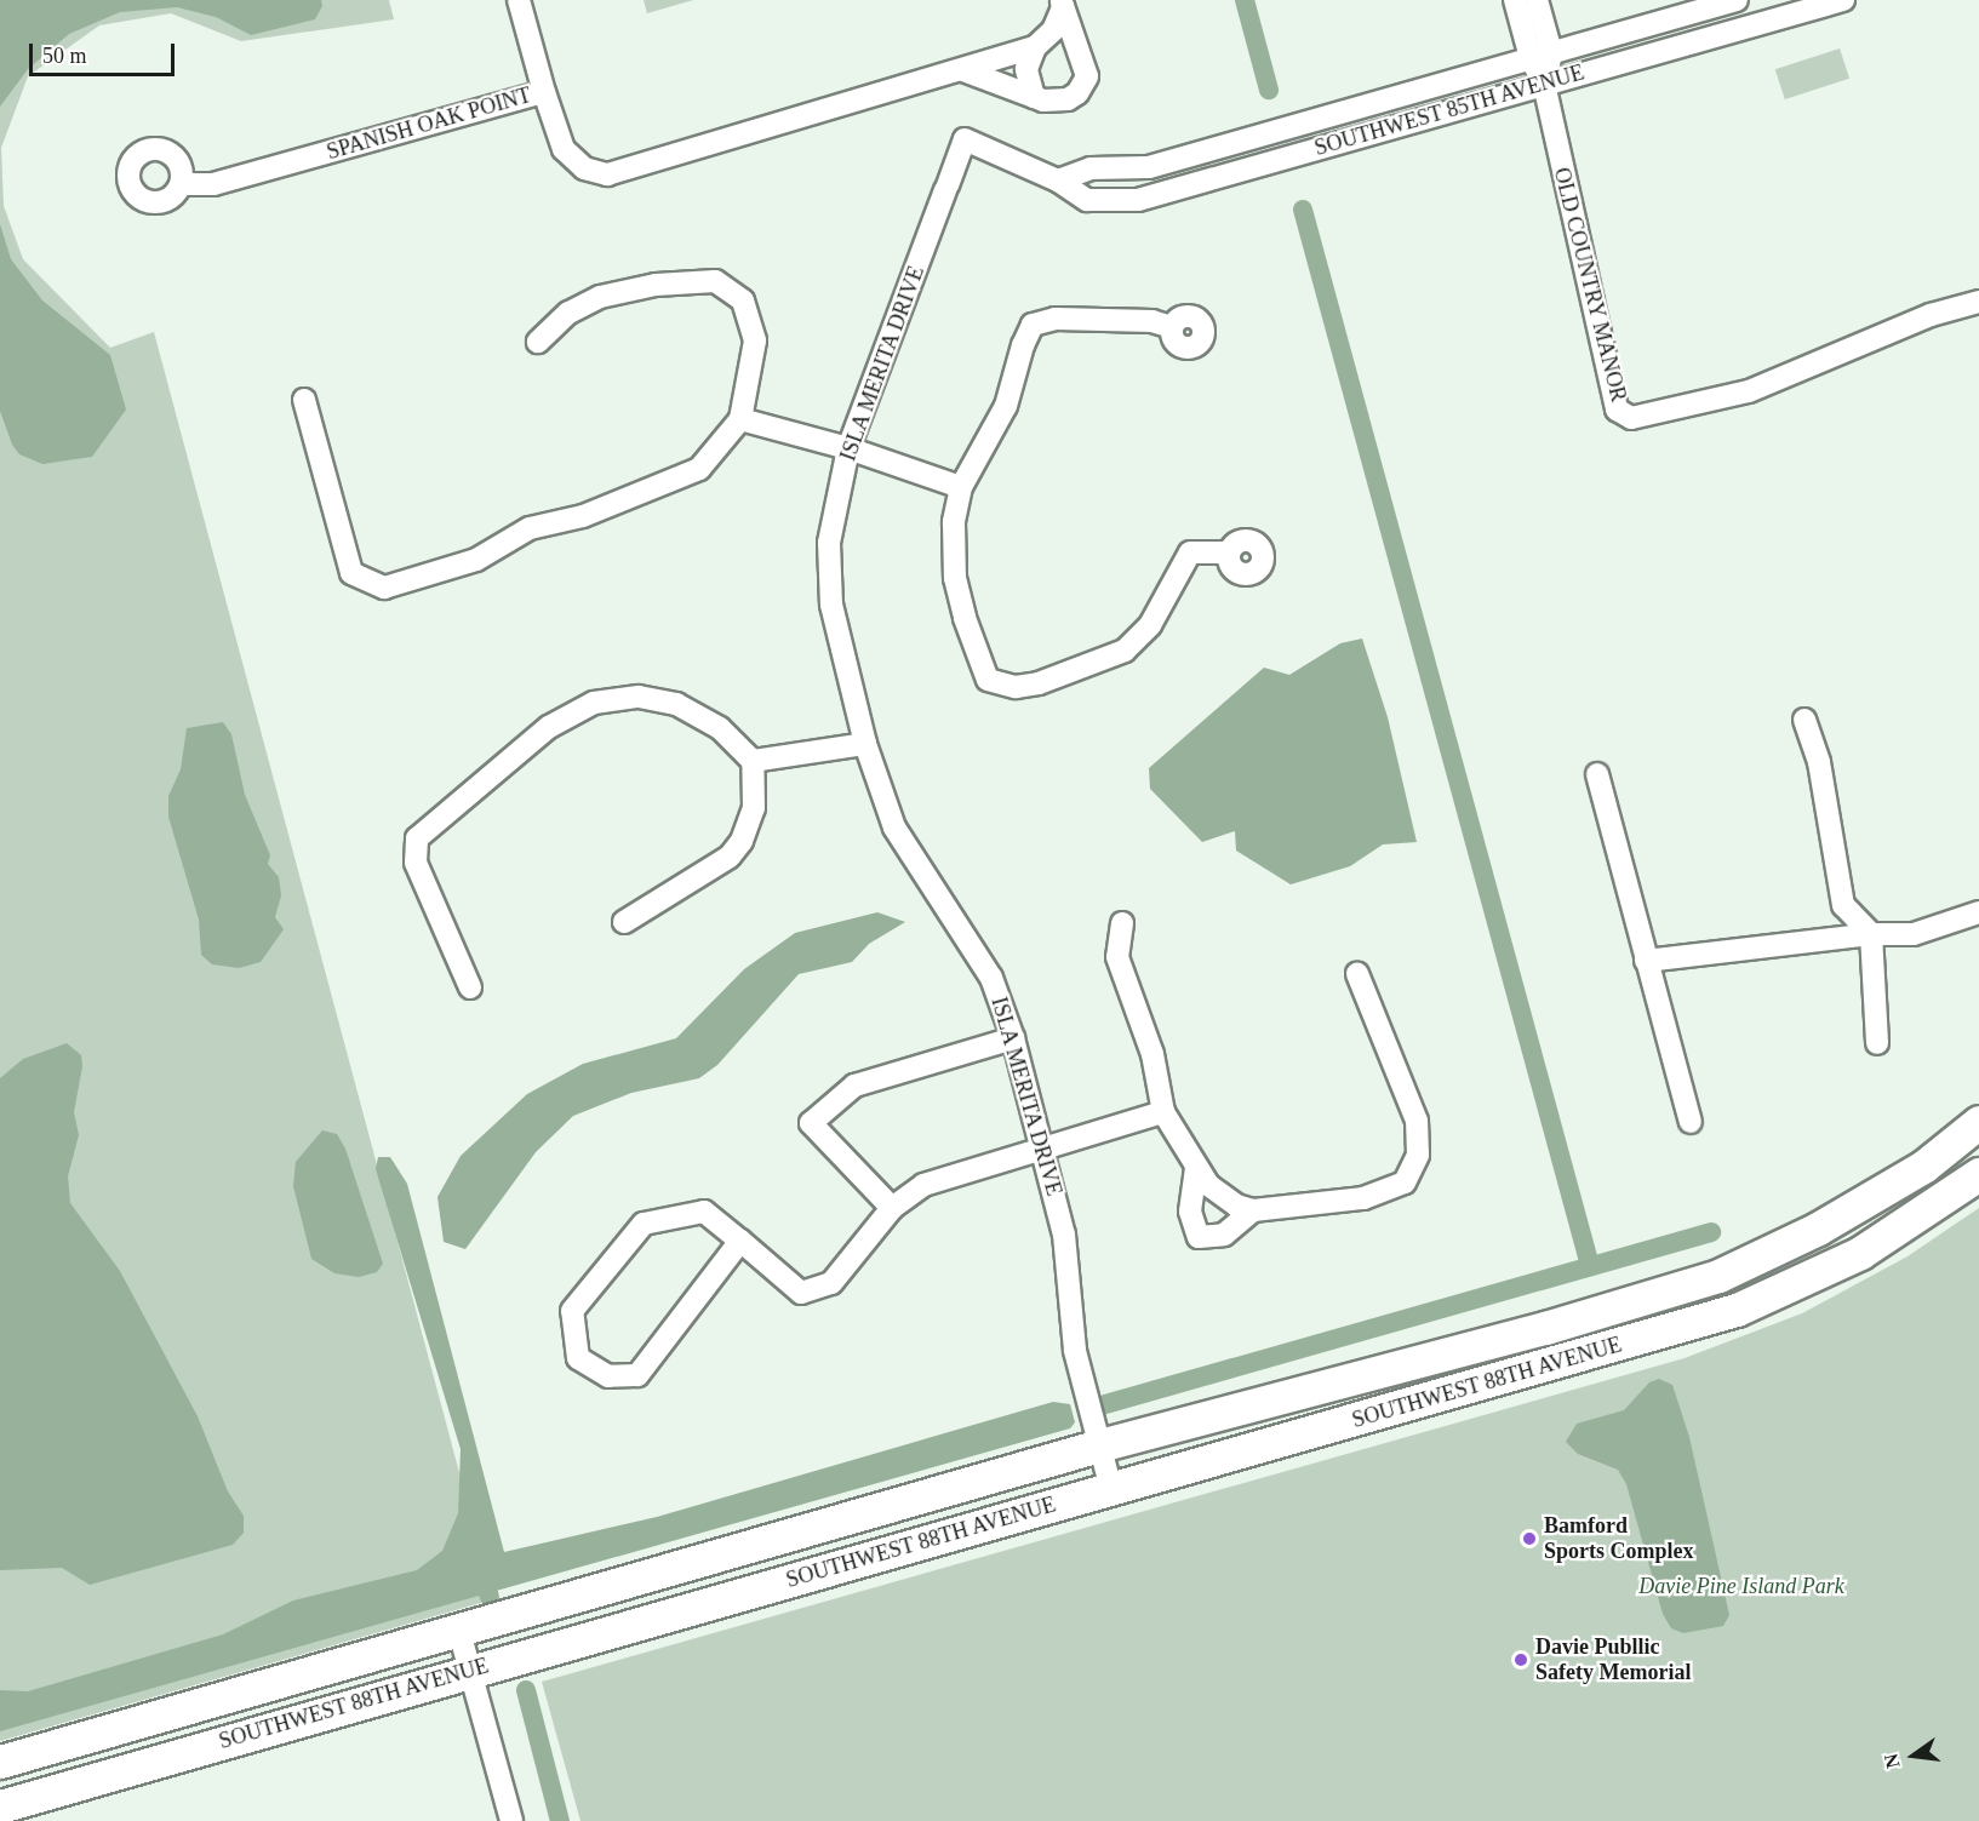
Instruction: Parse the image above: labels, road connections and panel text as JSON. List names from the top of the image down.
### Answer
{
  "streets": {
    "main road": ["SOUTHWEST 88TH AVENUE"],
    "street": [
      "SOUTHWEST 85TH AVENUE",
      "SPANISH OAK POINT",
      "OLD COUNTRY MANOR",
      "ISLA MERITA DRIVE"
    ]
  },
  "crossings": [
    ["SOUTHWEST 85TH AVENUE", "OLD COUNTRY MANOR"],
    ["SOUTHWEST 85TH AVENUE", "ISLA MERITA DRIVE"],
    ["ISLA MERITA DRIVE", "SOUTHWEST 88TH AVENUE"]
  ],
  "parks": ["Davie Pine Island Park"],
  "places": ["Bamford Sports Complex", "Davie Publlic Safety Memorial"],
  "scale_bar": "50 m",
  "north": "left"
}
